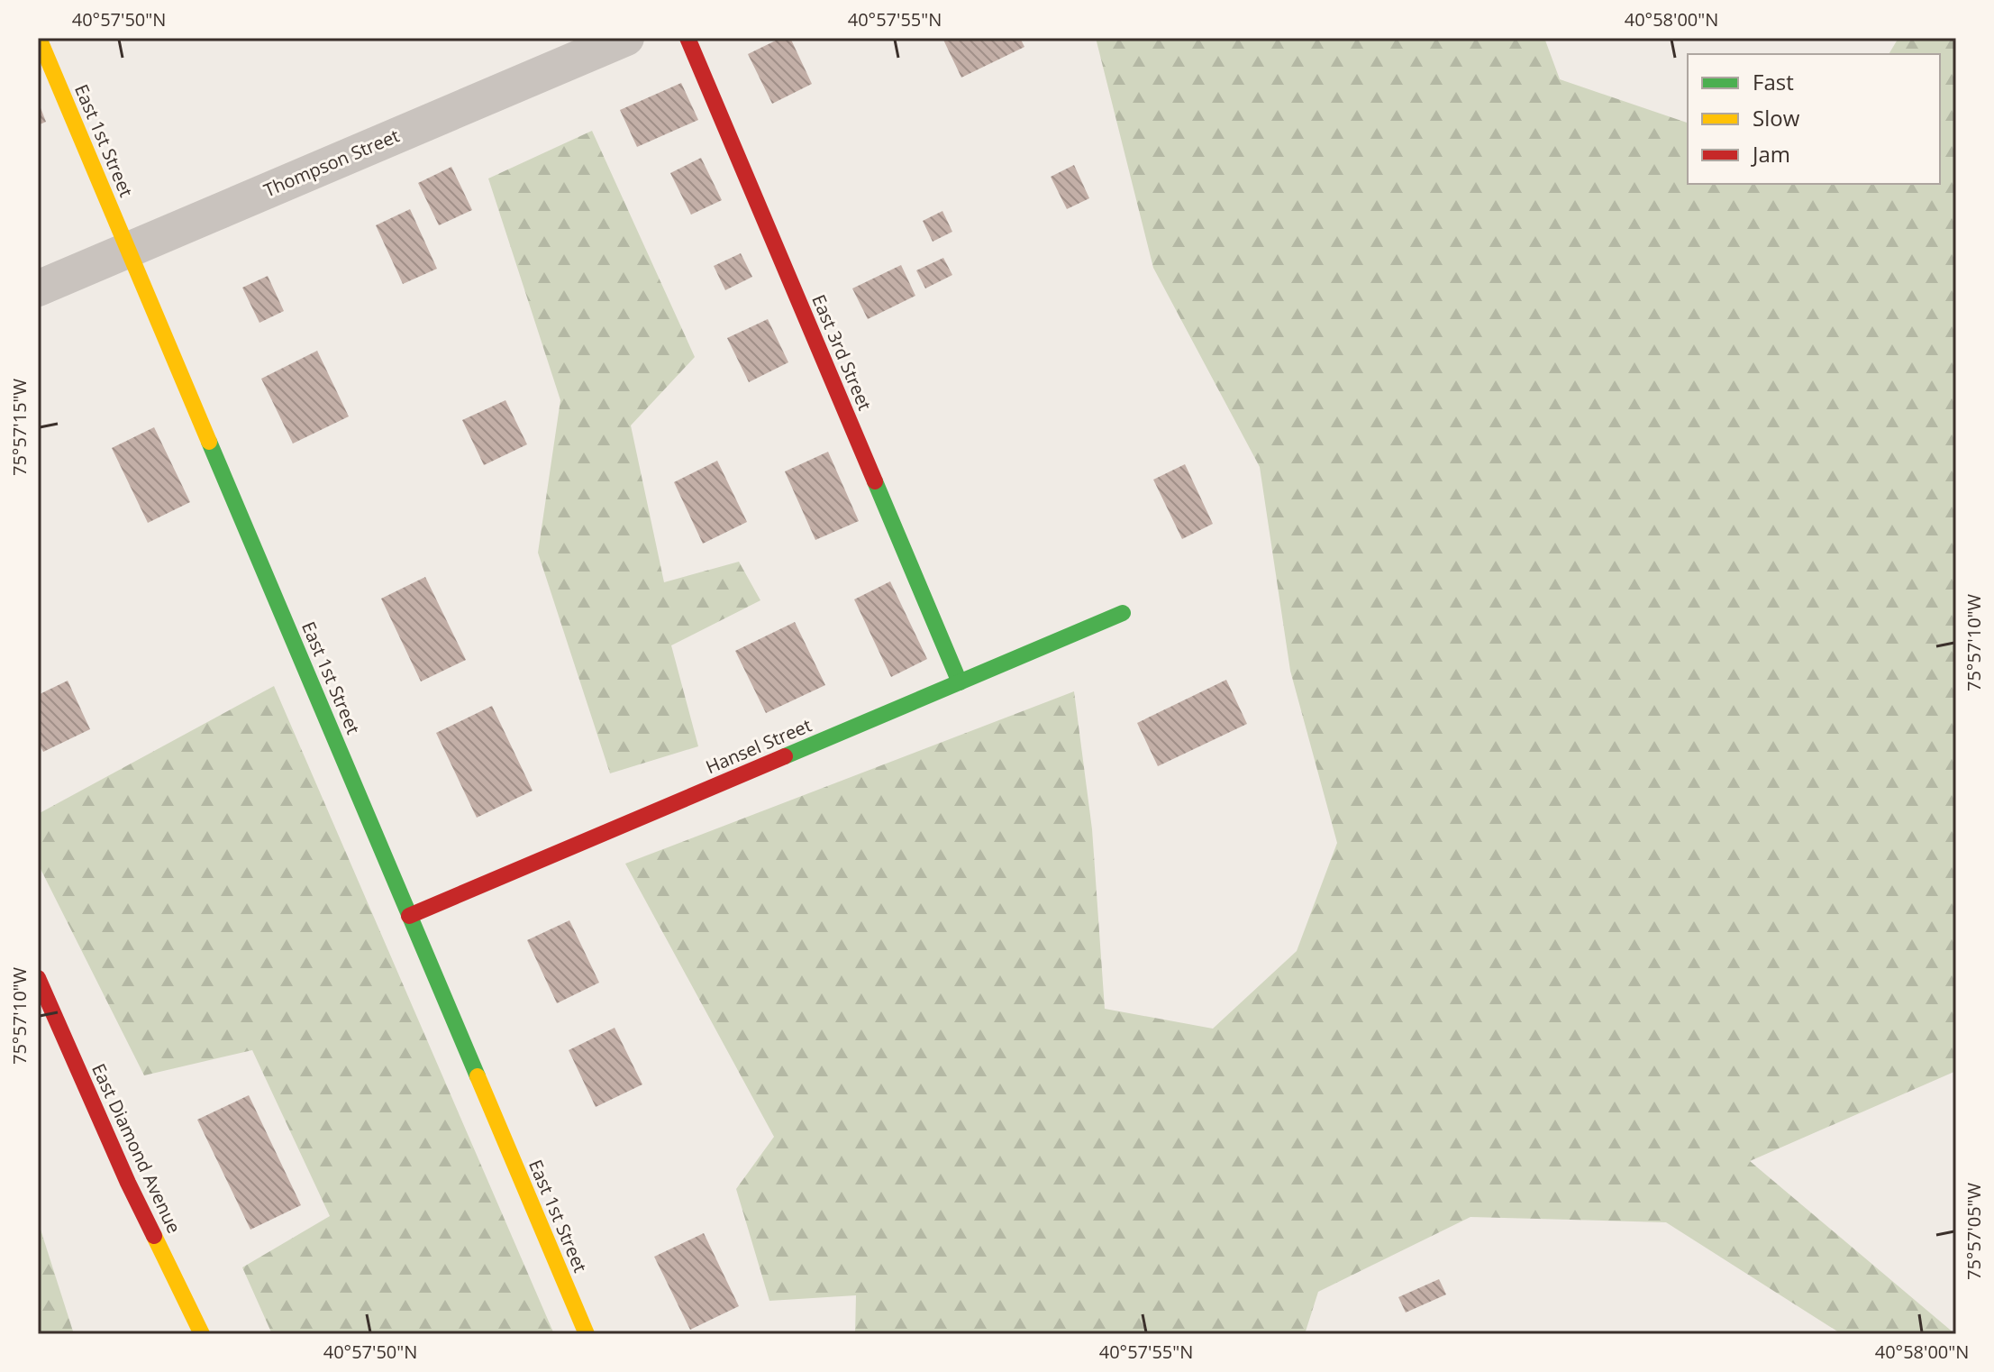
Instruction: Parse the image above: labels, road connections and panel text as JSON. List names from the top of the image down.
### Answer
{
  "streets": {
    "street": [
      "East 1st Street",
      "Thompson Street",
      "East 3rd Street",
      "Hansel Street",
      "East Diamond Avenue"
    ]
  },
  "crossings": [
    ["East 1st Street", "Thompson Street"],
    ["East 1st Street", "Hansel Street"],
    ["East 3rd Street", "Hansel Street"]
  ],
  "legend": ["Fast", "Slow", "Jam"],
  "coordinates": [
    "40°57'50\"N",
    "40°57'55\"N",
    "40°58'00\"N",
    "75°57'15\"W",
    "75°57'10\"W",
    "75°57'05\"W"
  ]
}
